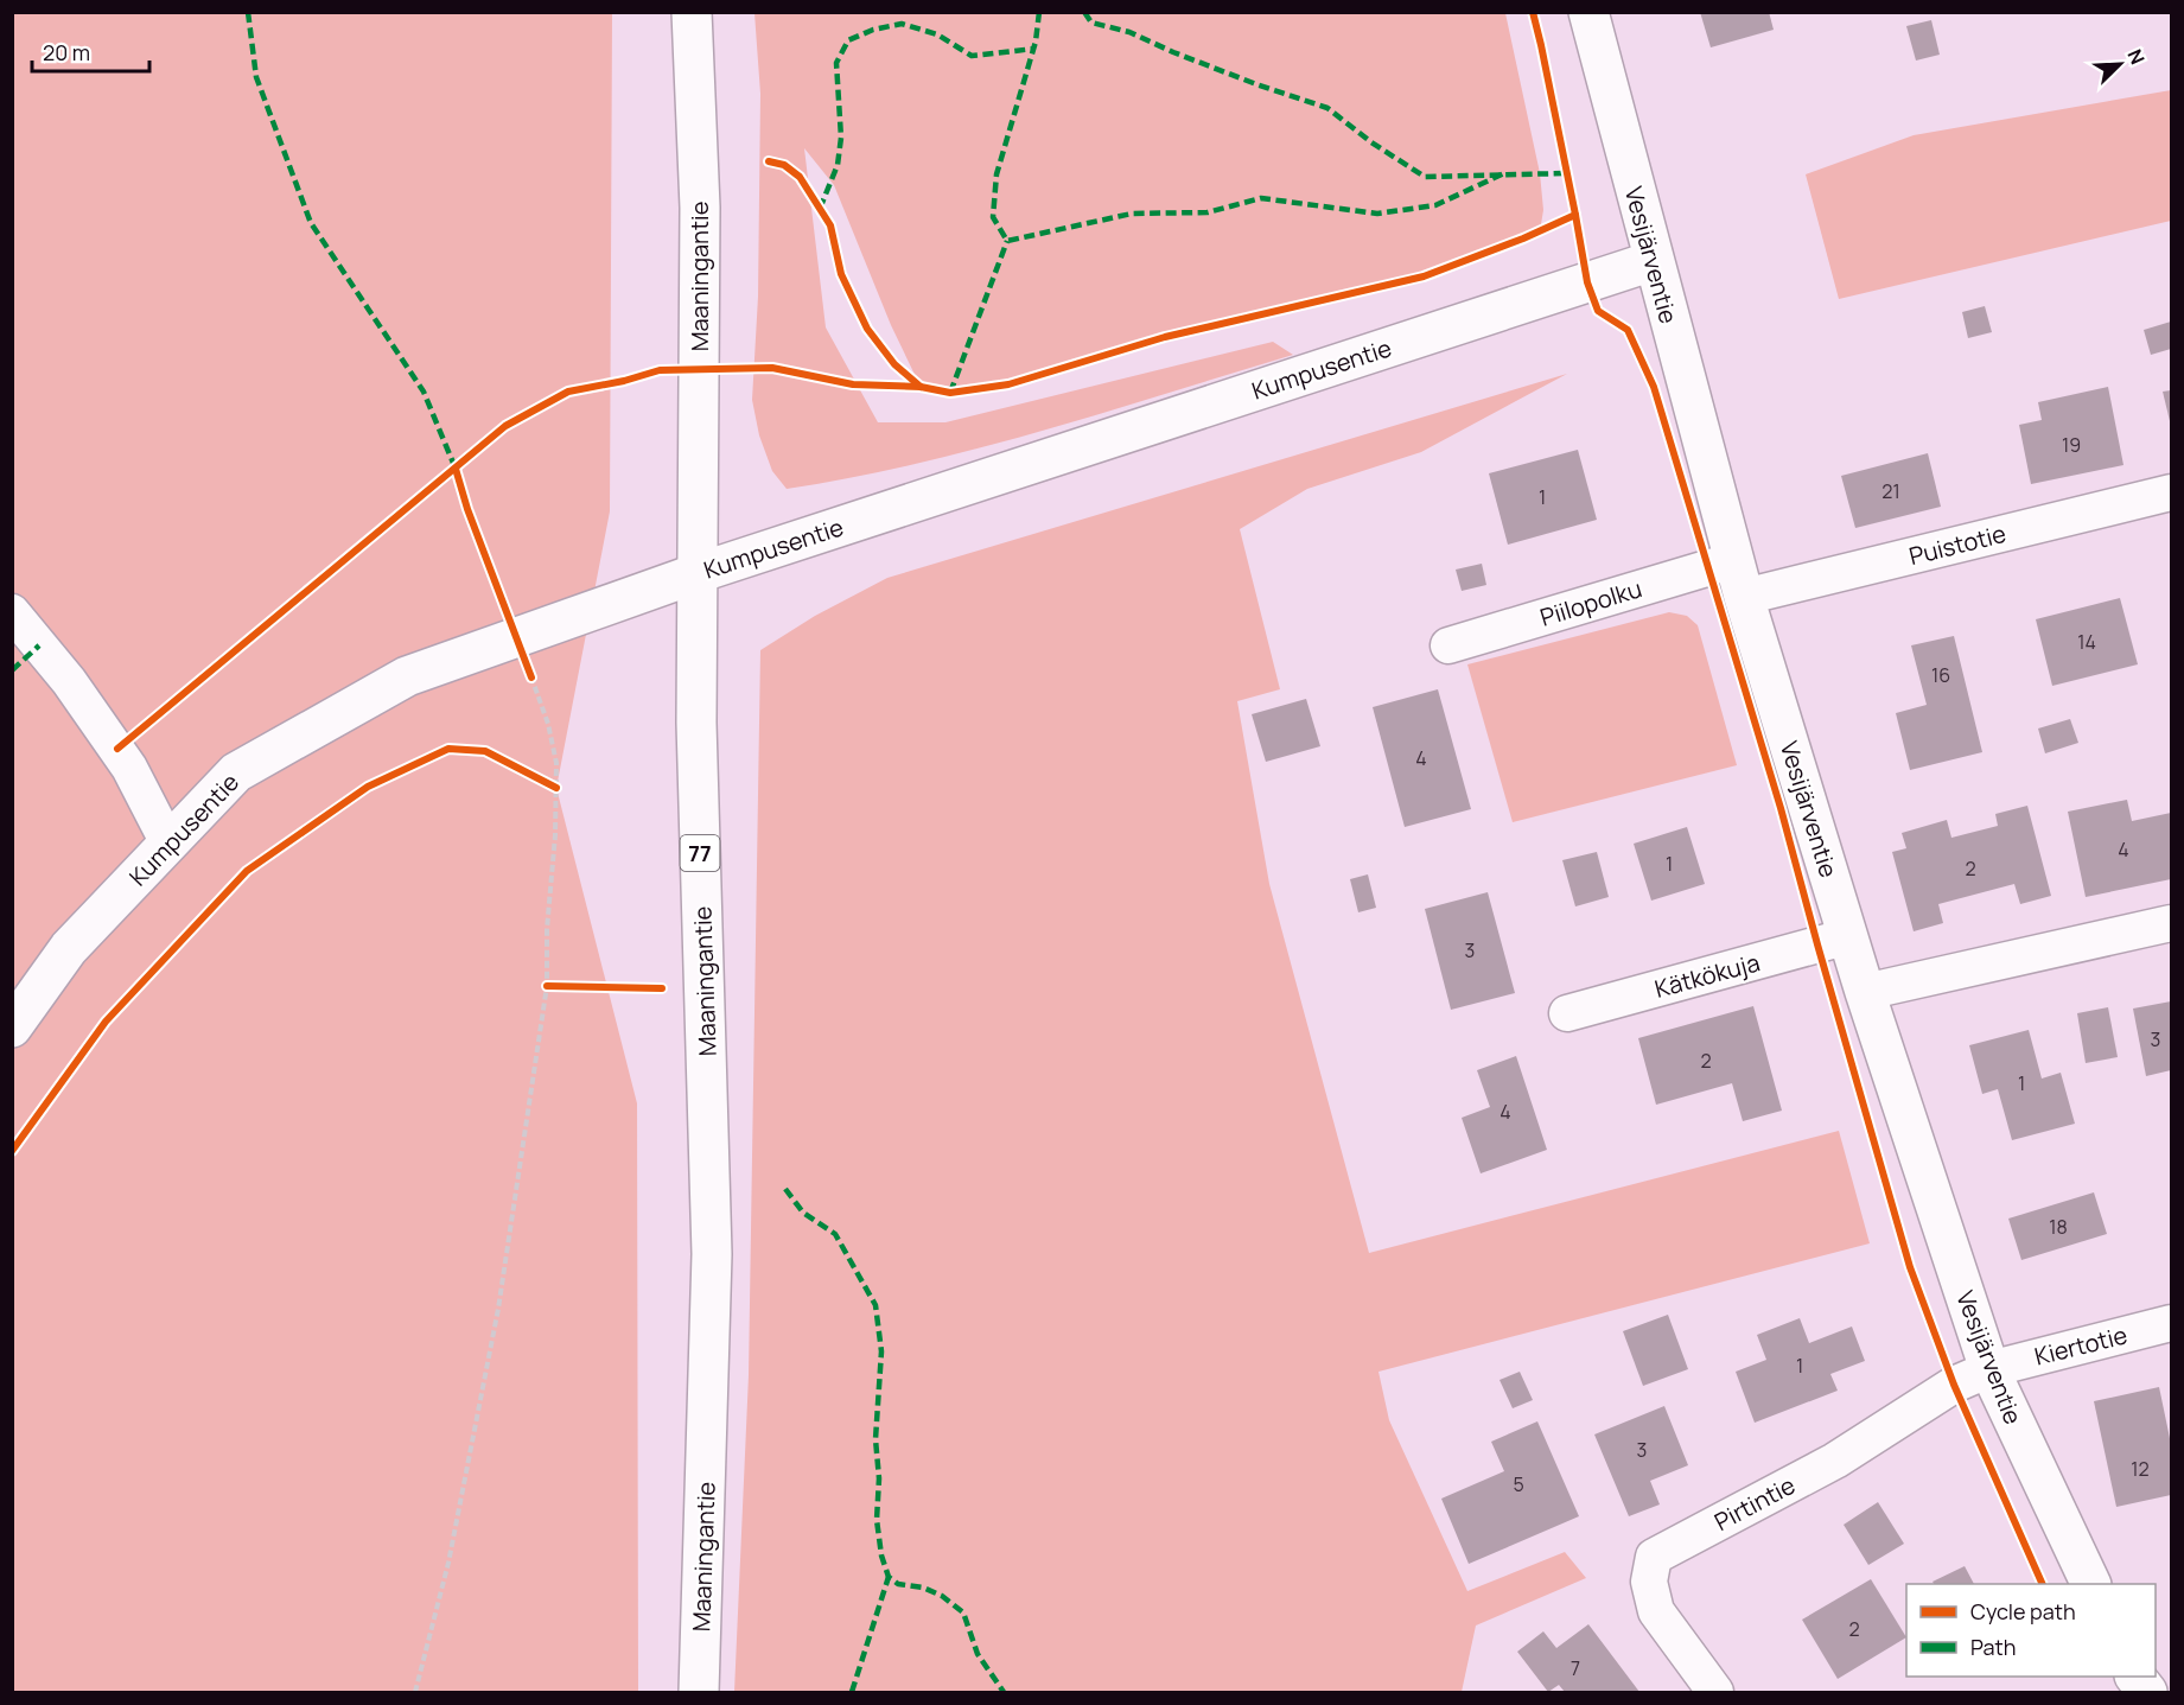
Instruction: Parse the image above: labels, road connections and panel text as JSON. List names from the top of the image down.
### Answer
{
  "streets": {
    "street": [
      "Vesijärventie",
      "Maaningantie",
      "Kumpusentie",
      "Puistotie",
      "Piilopolku",
      "77",
      "Kätkökuja",
      "Kiertotie",
      "Pirtintie"
    ]
  },
  "crossings": [
    ["Vesijärventie", "Kumpusentie"],
    ["Vesijärventie", "Puistotie"],
    ["Vesijärventie", "Piilopolku"],
    ["Vesijärventie", "Kätkökuja"],
    ["Vesijärventie", "Kiertotie"],
    ["Vesijärventie", "Pirtintie"],
    ["Maaningantie", "Kumpusentie"],
    ["Kiertotie", "Pirtintie"]
  ],
  "house_numbers": [
    "19",
    "21",
    "1",
    "14",
    "16",
    "4",
    "4",
    "1",
    "2",
    "3",
    "3",
    "2",
    "1",
    "4",
    "18",
    "1",
    "3",
    "12",
    "5",
    "2",
    "7"
  ],
  "legend": ["Cycle path", "Path"],
  "scale_bar": "20 m",
  "north": "top right"
}
